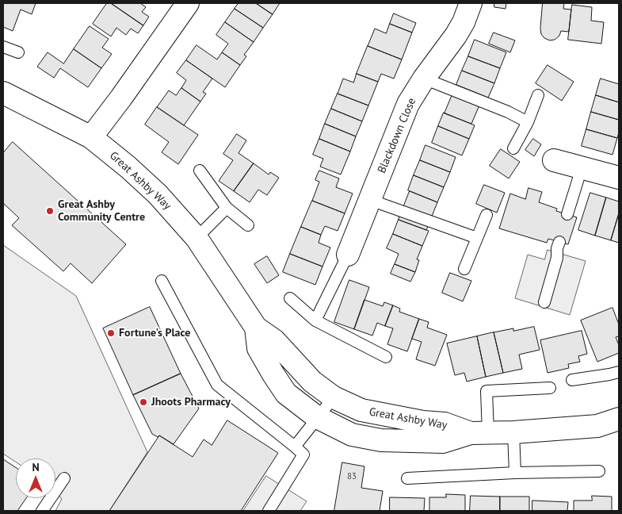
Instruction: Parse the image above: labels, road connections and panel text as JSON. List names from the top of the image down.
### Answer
{
  "streets": {
    "street": ["Blackdown Close", "Great Ashby Way"]
  },
  "places": ["Great Ashby Community Centre", "Fortune's Place", "Jhoots Pharmacy"],
  "house_numbers": ["83"],
  "north": "top"
}
